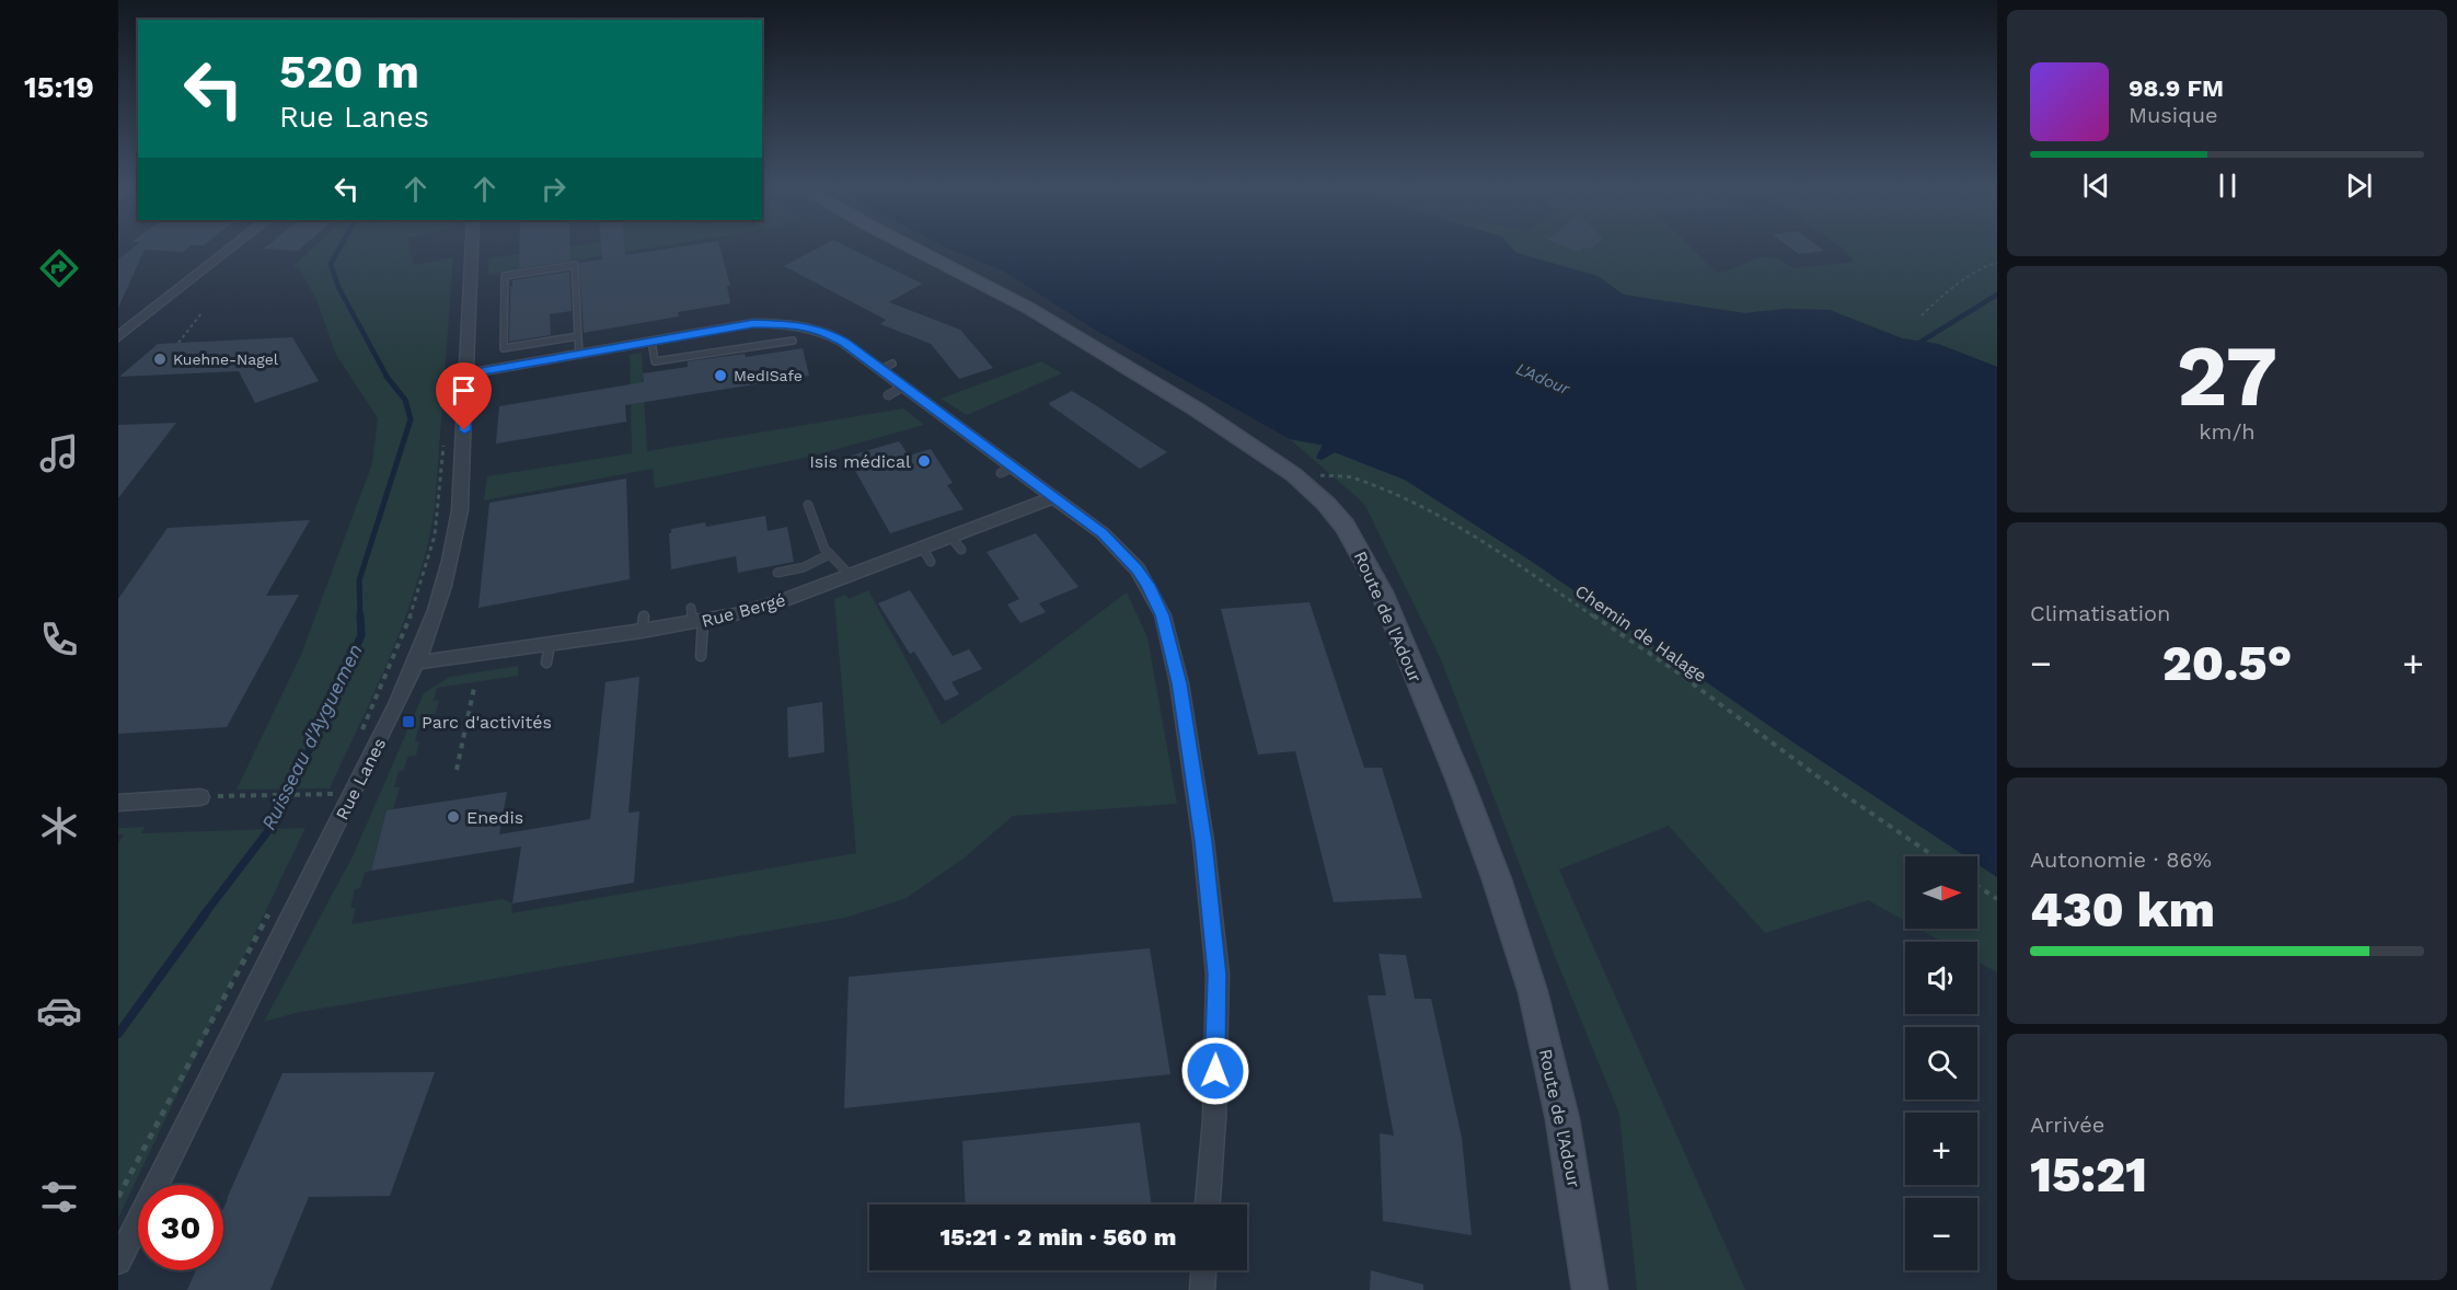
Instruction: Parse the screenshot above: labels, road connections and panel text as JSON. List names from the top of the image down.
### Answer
{
  "streets": {
    "main road": ["Route de l'Adour"],
    "street": ["Rue Bergé", "Rue Lanes"],
    "path": ["Chemin de Halage"]
  },
  "crossings": [
    ["Rue Bergé", "Rue Lanes"],
    ["Route de l'Adour", "Chemin de Halage"]
  ],
  "water": ["L'Adour", "Ruisseau d'Ayguemen"],
  "places": {
    "other": [
      "Kuehne-Nagel",
      "MedISafe",
      "Isis médical",
      "Enedis"
    ],
    "transit": ["Parc d'activités"]
  },
  "north": "right",
  "page": {
    "tabs": "15:19",
    "turn": ["520 m", "Rue Lanes"],
    "song": ["98.9 FM", "Musique"],
    "tile": [
      ["27", "km/h"],
      "Climatisation",
      ["Autonomie · 86%", "430 km"],
      ["Arrivée", "15:21"]
    ],
    "heat": ["−", "20.5°", "+"],
    "map_buttons": ["+", "−"],
    "limit": "30",
    "trip": "15:21 · 2 min · 560 m"
  }
}
